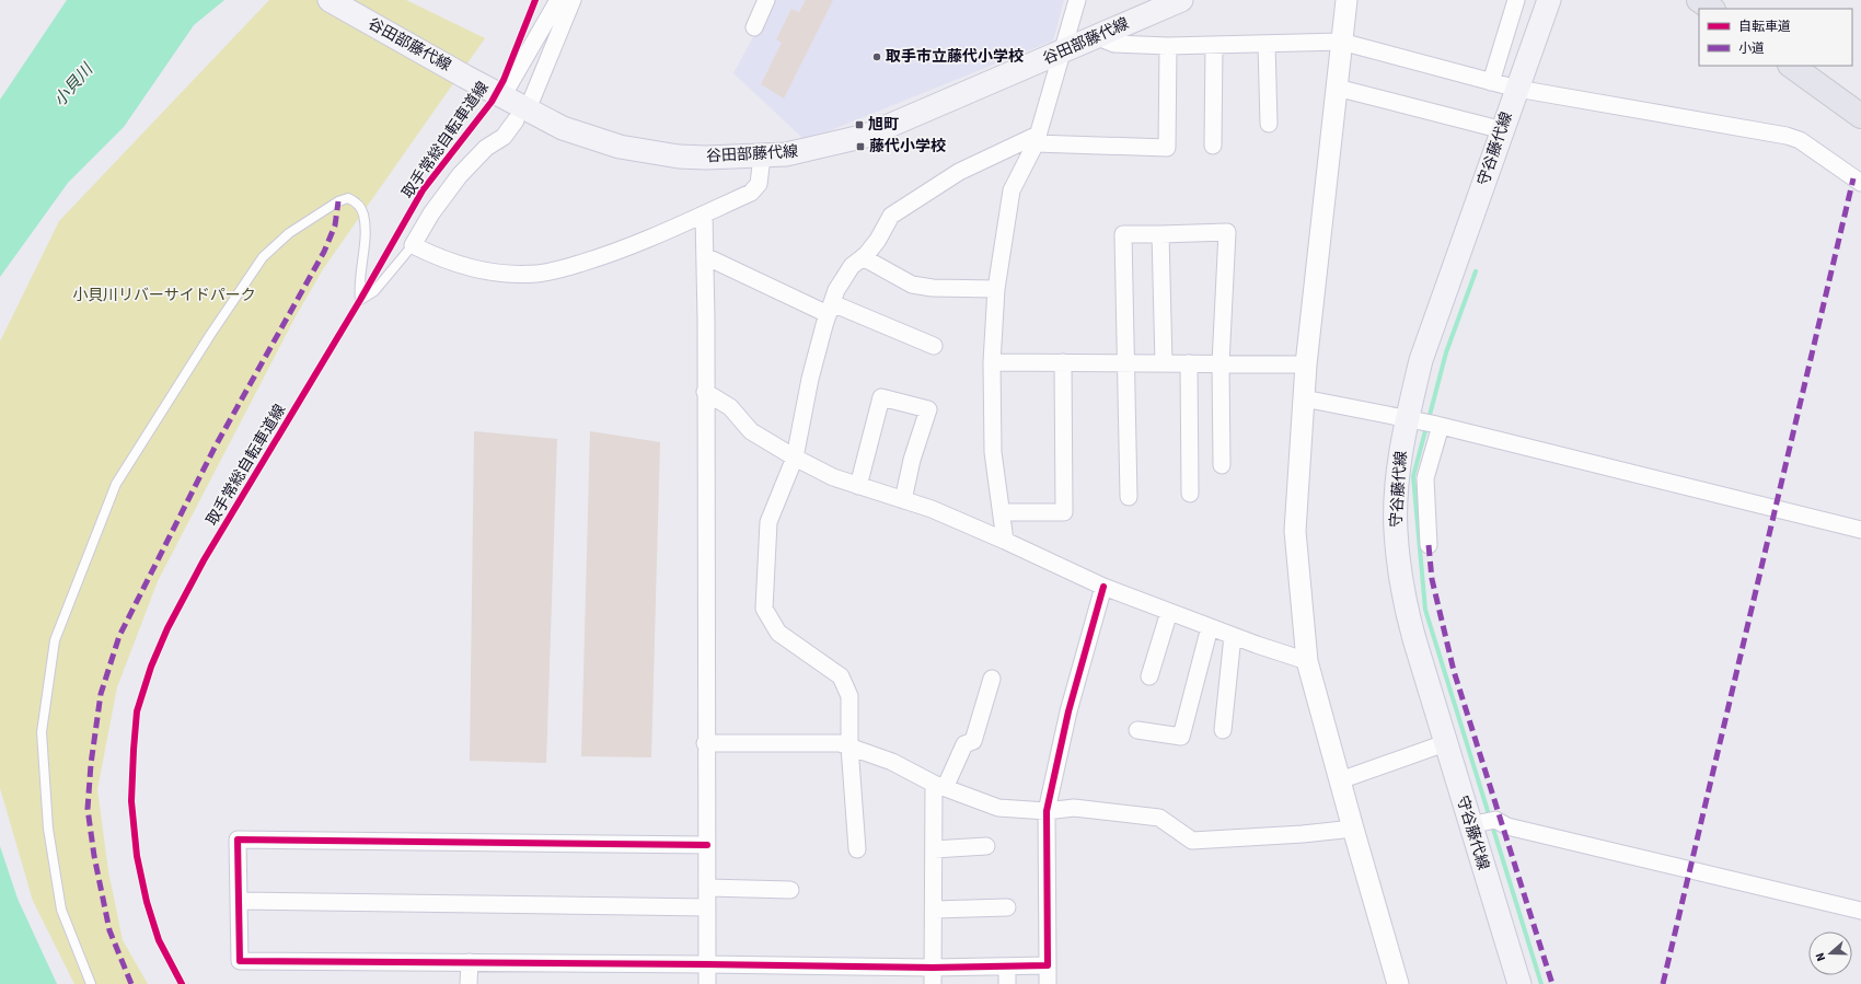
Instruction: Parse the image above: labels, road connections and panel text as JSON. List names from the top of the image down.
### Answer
{
  "streets": {
    "main road": ["谷田部藤代線", "守谷藤代線"],
    "cycle path": ["取手常総自転車道線"]
  },
  "water": ["小貝川"],
  "parks": ["小貝川リバーサイドパーク"],
  "places": {
    "other": ["取手市立藤代小学校"],
    "transit": ["旭町", "藤代小学校"]
  },
  "legend": ["自転車道", "小道"],
  "north": "left"
}
